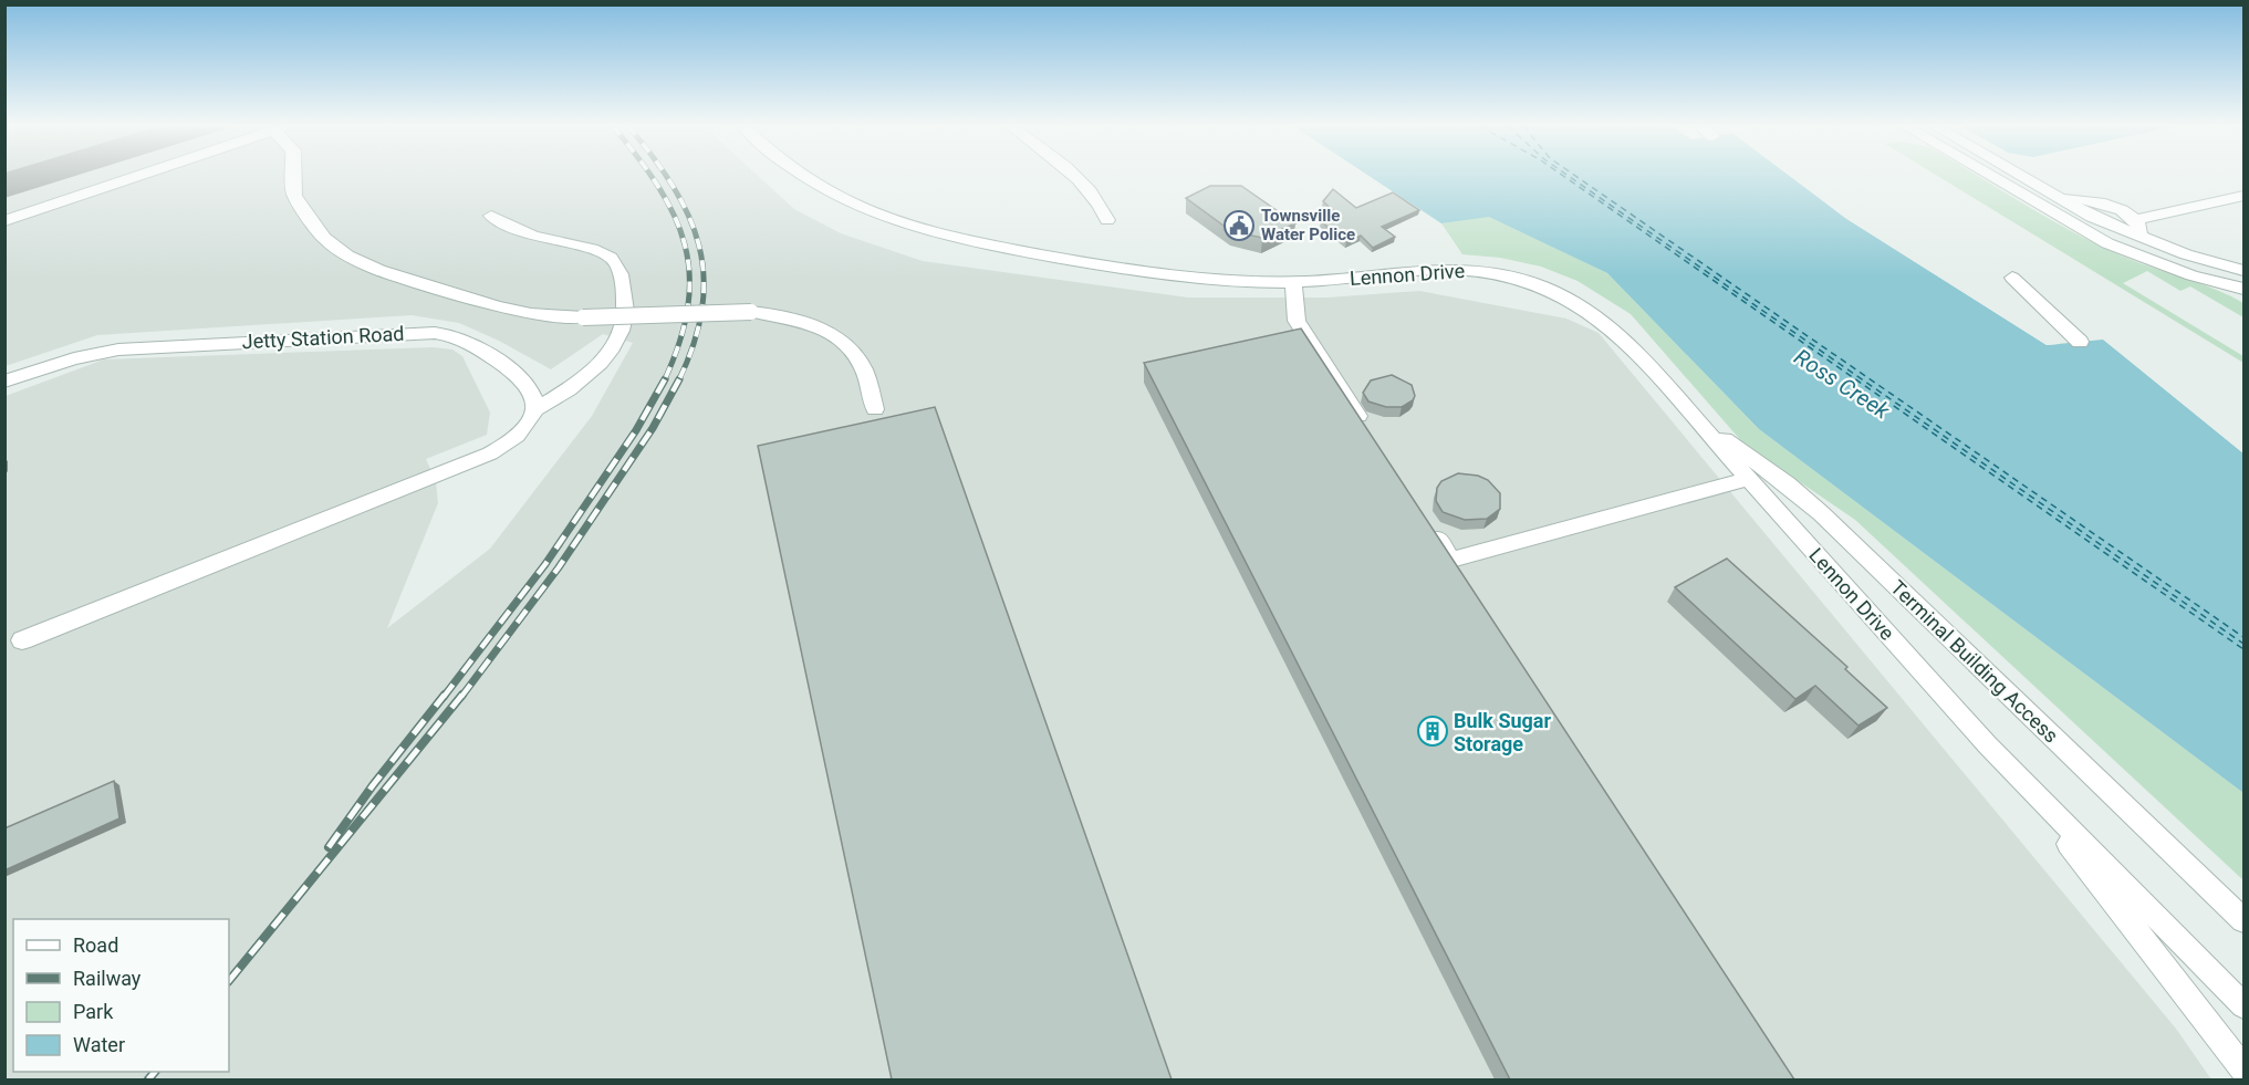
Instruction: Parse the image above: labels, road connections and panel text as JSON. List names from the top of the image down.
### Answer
{
  "streets": {
    "street": ["Lennon Drive", "Jetty Station Road", "Terminal Building Access"]
  },
  "crossings": [
    ["Lennon Drive", "Terminal Building Access"]
  ],
  "water": ["Ross Creek"],
  "places": {
    "public building": ["Townsville Water Police"],
    "building": ["Bulk Sugar Storage"]
  },
  "legend": [
    "Road",
    "Railway",
    "Park",
    "Water"
  ]
}
